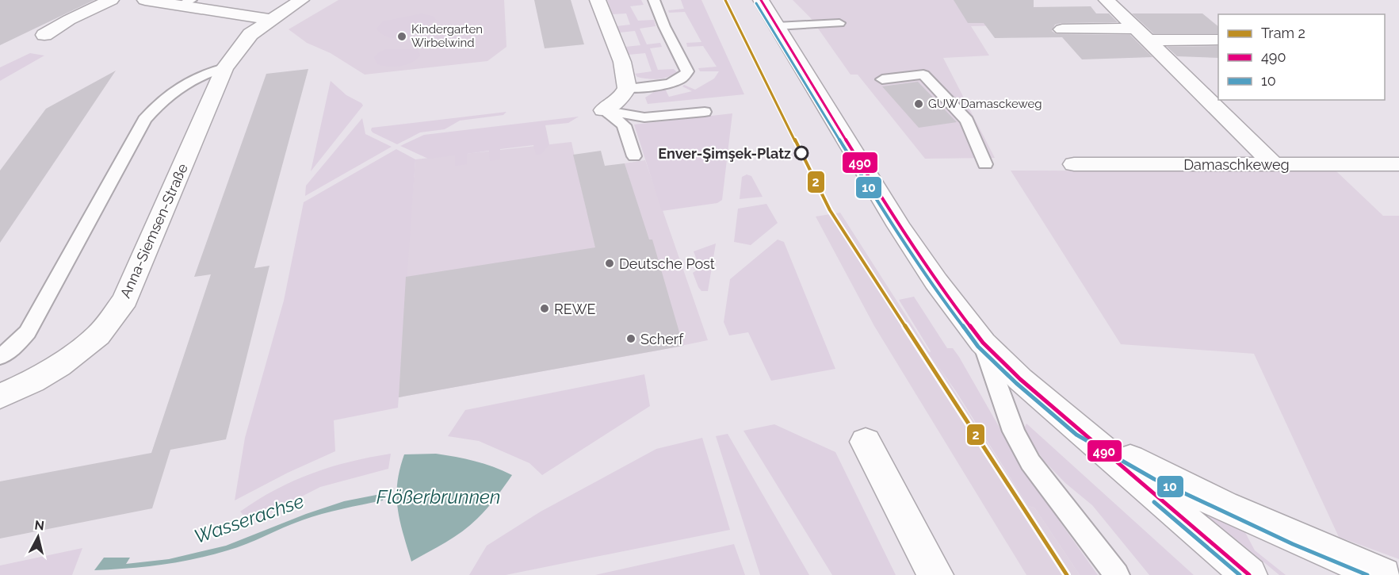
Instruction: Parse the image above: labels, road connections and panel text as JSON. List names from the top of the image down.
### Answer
{
  "streets": {
    "street": ["Damaschkeweg", "Anna-Siemsen-Straße"]
  },
  "water": ["Flößerbrunnen", "Wasserachse"],
  "places": [
    "Kindergarten Wirbelwind",
    "GUW Damasckeweg",
    "Enver-Şimşek-Platz",
    "Deutsche Post",
    "REWE",
    "Scherf"
  ],
  "lines": ["tram line 2", "transit line 490", "transit line 10"],
  "legend": ["Tram 2", "490", "10"],
  "north": "top"
}
